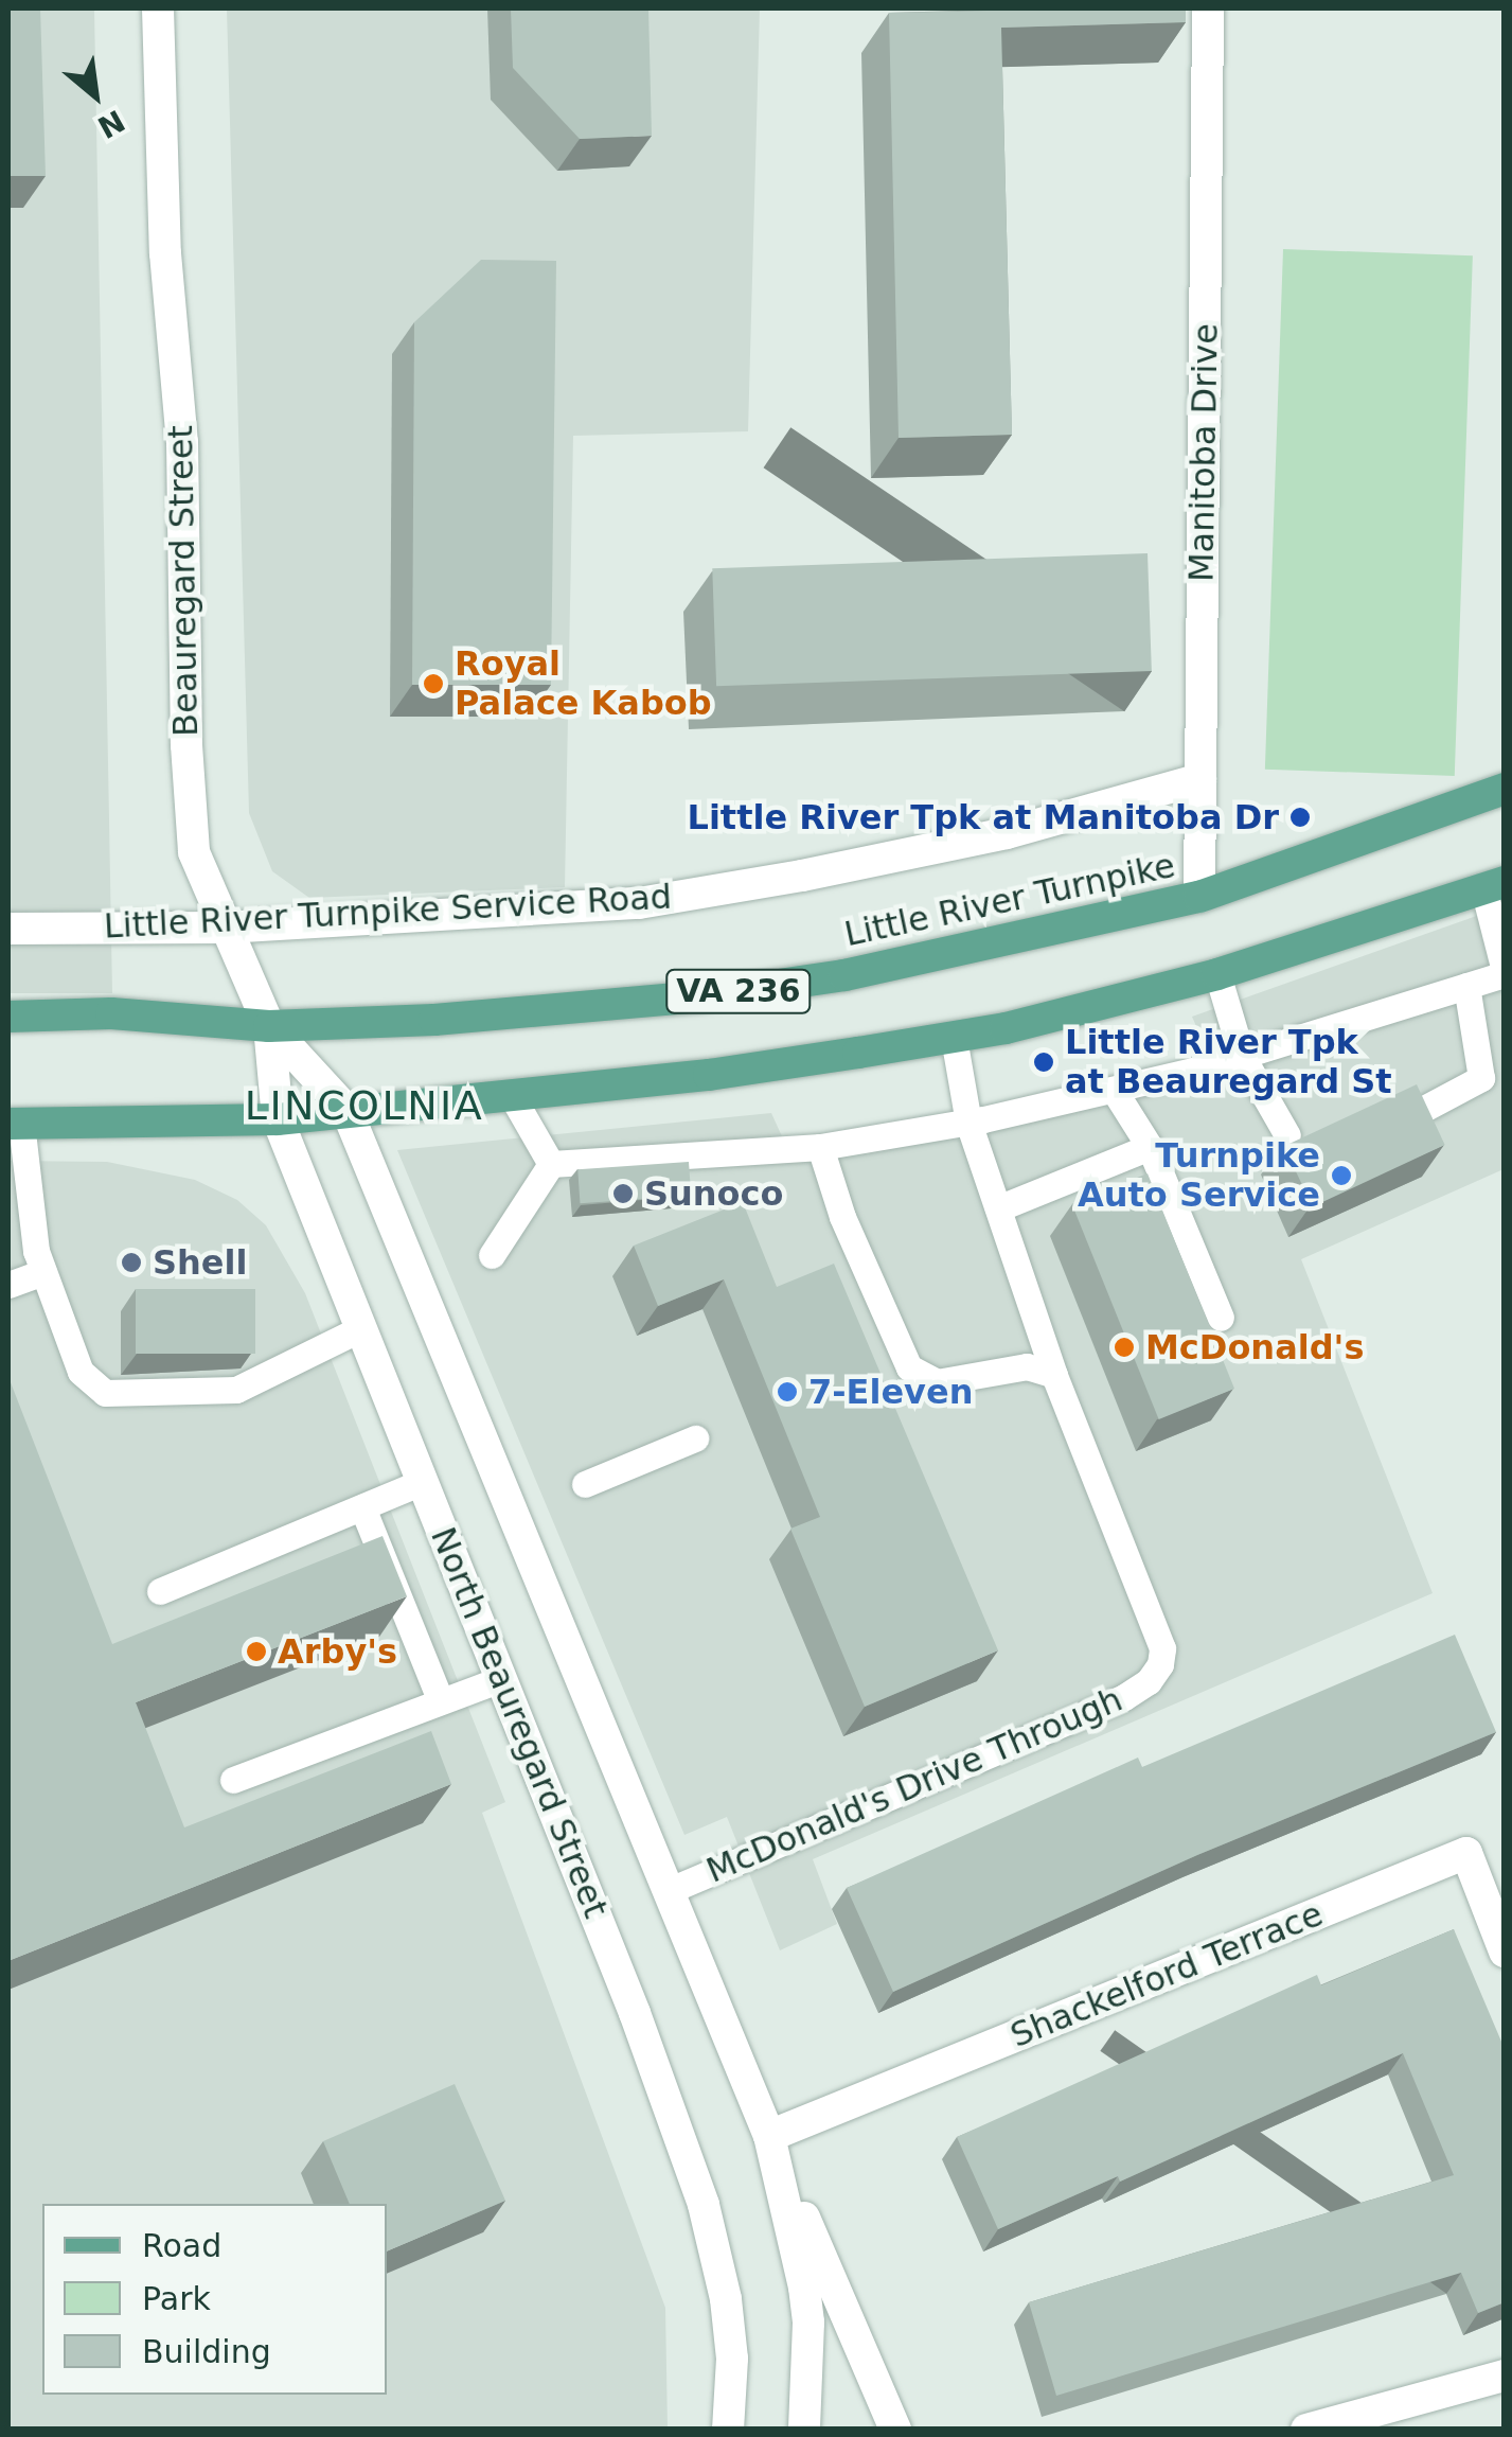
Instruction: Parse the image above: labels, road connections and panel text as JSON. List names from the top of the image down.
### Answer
{
  "streets": {
    "main road": ["Little River Turnpike", "VA 236"],
    "street": [
      "Manitoba Drive",
      "Beauregard Street",
      "Little River Turnpike Service Road",
      "North Beauregard Street",
      "Shackelford Terrace"
    ],
    "lane": ["McDonald's Drive Through"]
  },
  "crossings": [
    ["Manitoba Drive", "Little River Turnpike"],
    ["Manitoba Drive", "Little River Turnpike Service Road"],
    ["Beauregard Street", "Little River Turnpike"],
    ["Beauregard Street", "Little River Turnpike Service Road"],
    ["Beauregard Street", "VA 236"],
    ["Beauregard Street", "North Beauregard Street"],
    ["Little River Turnpike", "North Beauregard Street"],
    ["VA 236", "North Beauregard Street"],
    ["VA 236", "McDonald's Drive Through"],
    ["North Beauregard Street", "McDonald's Drive Through"],
    ["North Beauregard Street", "Shackelford Terrace"]
  ],
  "districts": ["LINCOLNIA"],
  "places": [
    "Royal Palace Kabob",
    "Little River Tpk at Manitoba Dr",
    "Little River Tpk at Beauregard St",
    "Turnpike Auto Service",
    "Sunoco",
    "Shell",
    "McDonald's",
    "7-Eleven",
    "Arby's"
  ],
  "legend": ["Road", "Park", "Building"],
  "north": "bottom right"
}
